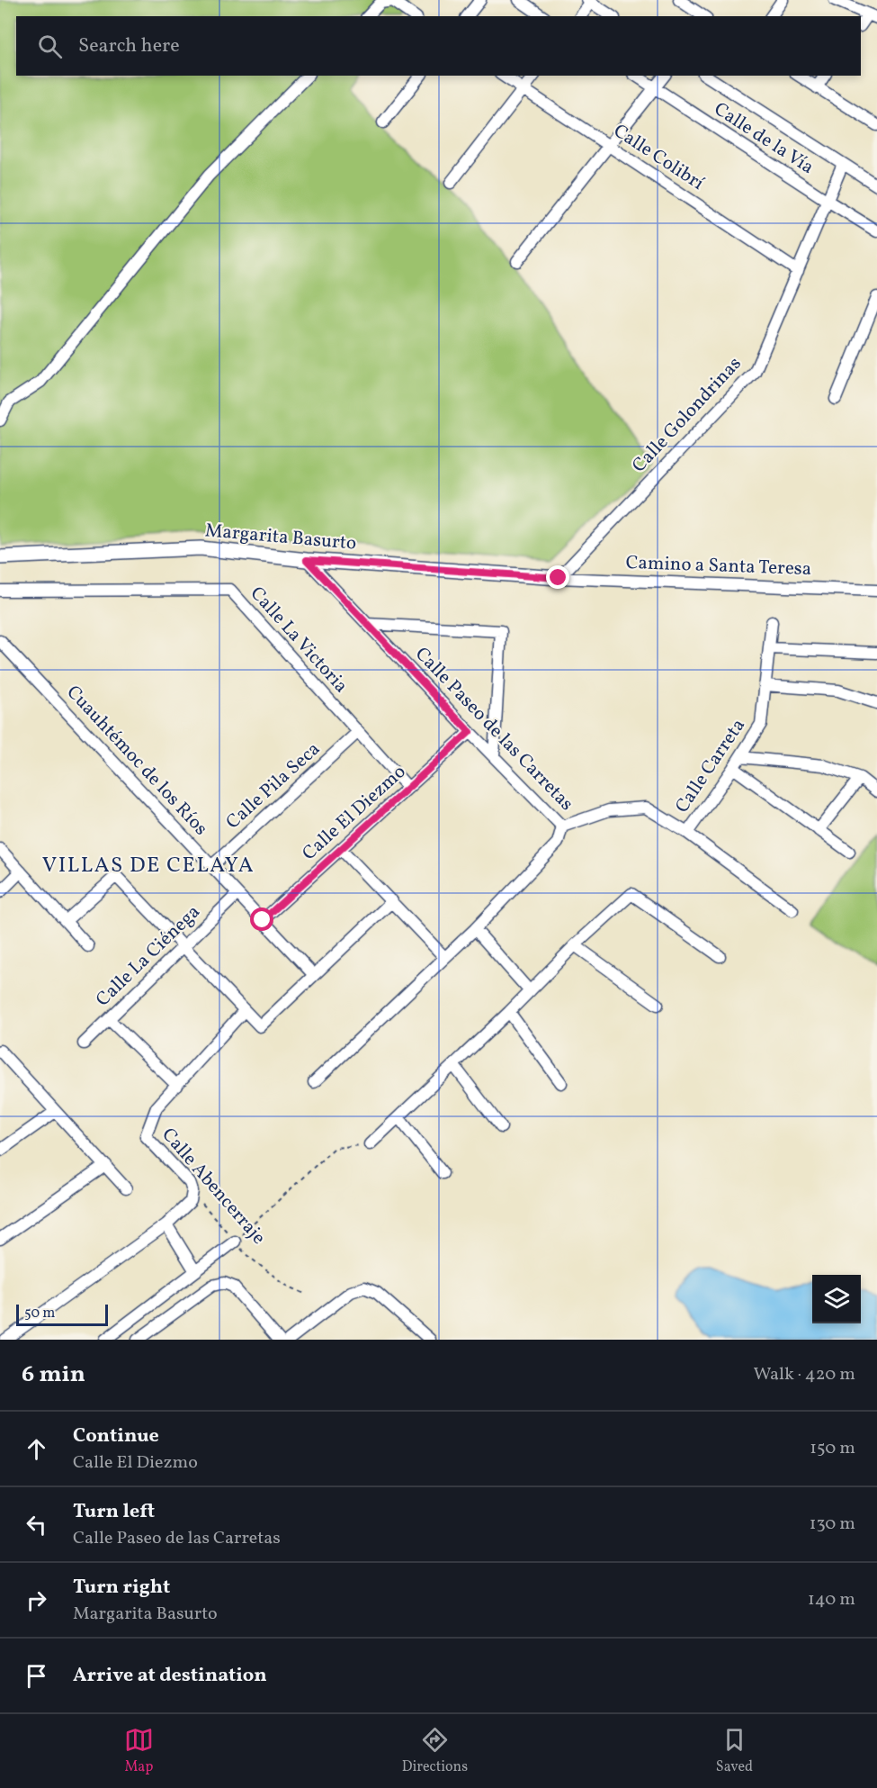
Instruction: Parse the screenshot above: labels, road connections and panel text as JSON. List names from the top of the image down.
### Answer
{
  "streets": {
    "street": [
      "Calle de la Vía",
      "Calle Colibrí",
      "Calle Golondrinas",
      "Margarita Basurto",
      "Camino a Santa Teresa",
      "Calle La Victoria",
      "Calle Paseo de las Carretas",
      "Cuauhtémoc de los Ríos",
      "Calle Carreta",
      "Calle Pila Seca",
      "Calle El Diezmo",
      "Calle La Ciénega",
      "Calle Abencerraje"
    ]
  },
  "crossings": [
    ["Calle de la Vía", "Calle Golondrinas"],
    ["Calle Colibrí", "Calle Golondrinas"],
    ["Calle Golondrinas", "Margarita Basurto"],
    ["Calle Golondrinas", "Camino a Santa Teresa"],
    ["Margarita Basurto", "Camino a Santa Teresa"],
    ["Margarita Basurto", "Calle Paseo de las Carretas"],
    ["Calle La Victoria", "Calle Pila Seca"],
    ["Calle La Victoria", "Calle El Diezmo"],
    ["Calle Paseo de las Carretas", "Calle Carreta"],
    ["Calle Paseo de las Carretas", "Calle El Diezmo"],
    ["Cuauhtémoc de los Ríos", "Calle Pila Seca"],
    ["Cuauhtémoc de los Ríos", "Calle El Diezmo"],
    ["Cuauhtémoc de los Ríos", "Calle La Ciénega"]
  ],
  "districts": ["VILLAS DE CELAYA"],
  "scale_bar": "50 m",
  "page": {
    "search": "Search here",
    "scale": "50 m",
    "heading": ["6 min", "Walk · 420 m"],
    "list": [
      ["Continue", "Calle El Diezmo", "150 m"],
      ["Turn left", "Calle Paseo de las Carretas", "130 m"],
      ["Turn right", "Margarita Basurto", "140 m"],
      "Arrive at destination"
    ],
    "nav": ["Map", "Directions", "Saved"]
  }
}
